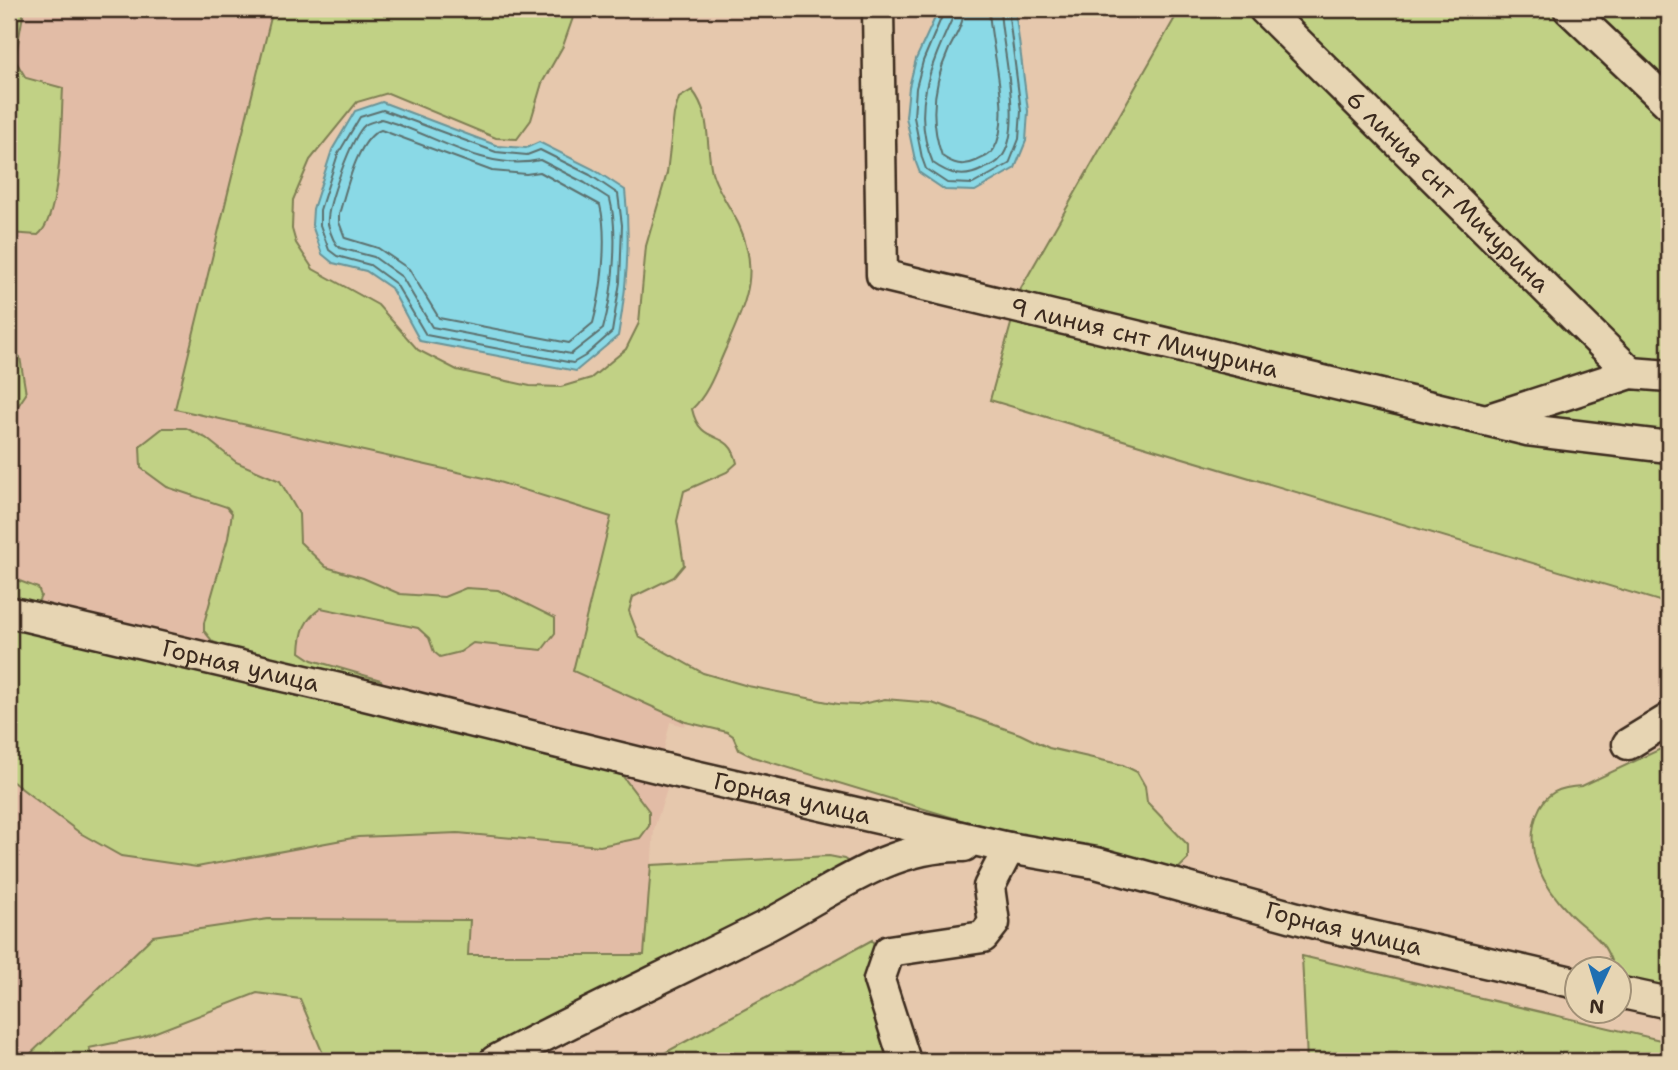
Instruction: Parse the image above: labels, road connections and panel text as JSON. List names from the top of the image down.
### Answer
{
  "streets": {
    "street": ["6 линия снт Мичурина", "9 линия снт Мичурина", "Горная улица"]
  },
  "north": "bottom"
}
